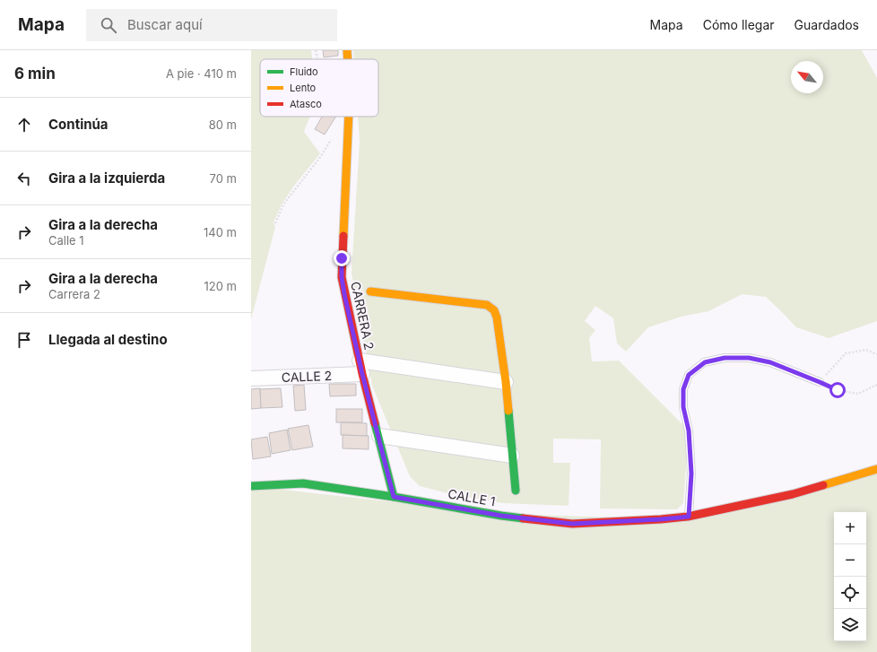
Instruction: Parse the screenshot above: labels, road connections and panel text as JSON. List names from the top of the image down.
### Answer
{
  "streets": {
    "street": ["CARRERA 2", "CALLE 2", "CALLE 1"]
  },
  "crossings": [
    ["CARRERA 2", "CALLE 2"],
    ["CARRERA 2", "CALLE 1"]
  ],
  "legend": ["Fluido", "Lento", "Atasco"],
  "north": "top left",
  "page": {
    "header": "Mapa",
    "search": "Buscar aquí",
    "nav": ["Mapa", "Cómo llegar", "Guardados"],
    "heading": ["6 min", "A pie · 410 m"],
    "list": [
      ["Continúa", "80 m"],
      ["Gira a la izquierda", "70 m"],
      ["Gira a la derecha", "Calle 1", "140 m"],
      ["Gira a la derecha", "Carrera 2", "120 m"],
      "Llegada al destino"
    ],
    "map_buttons": ["+", "−"]
  }
}
